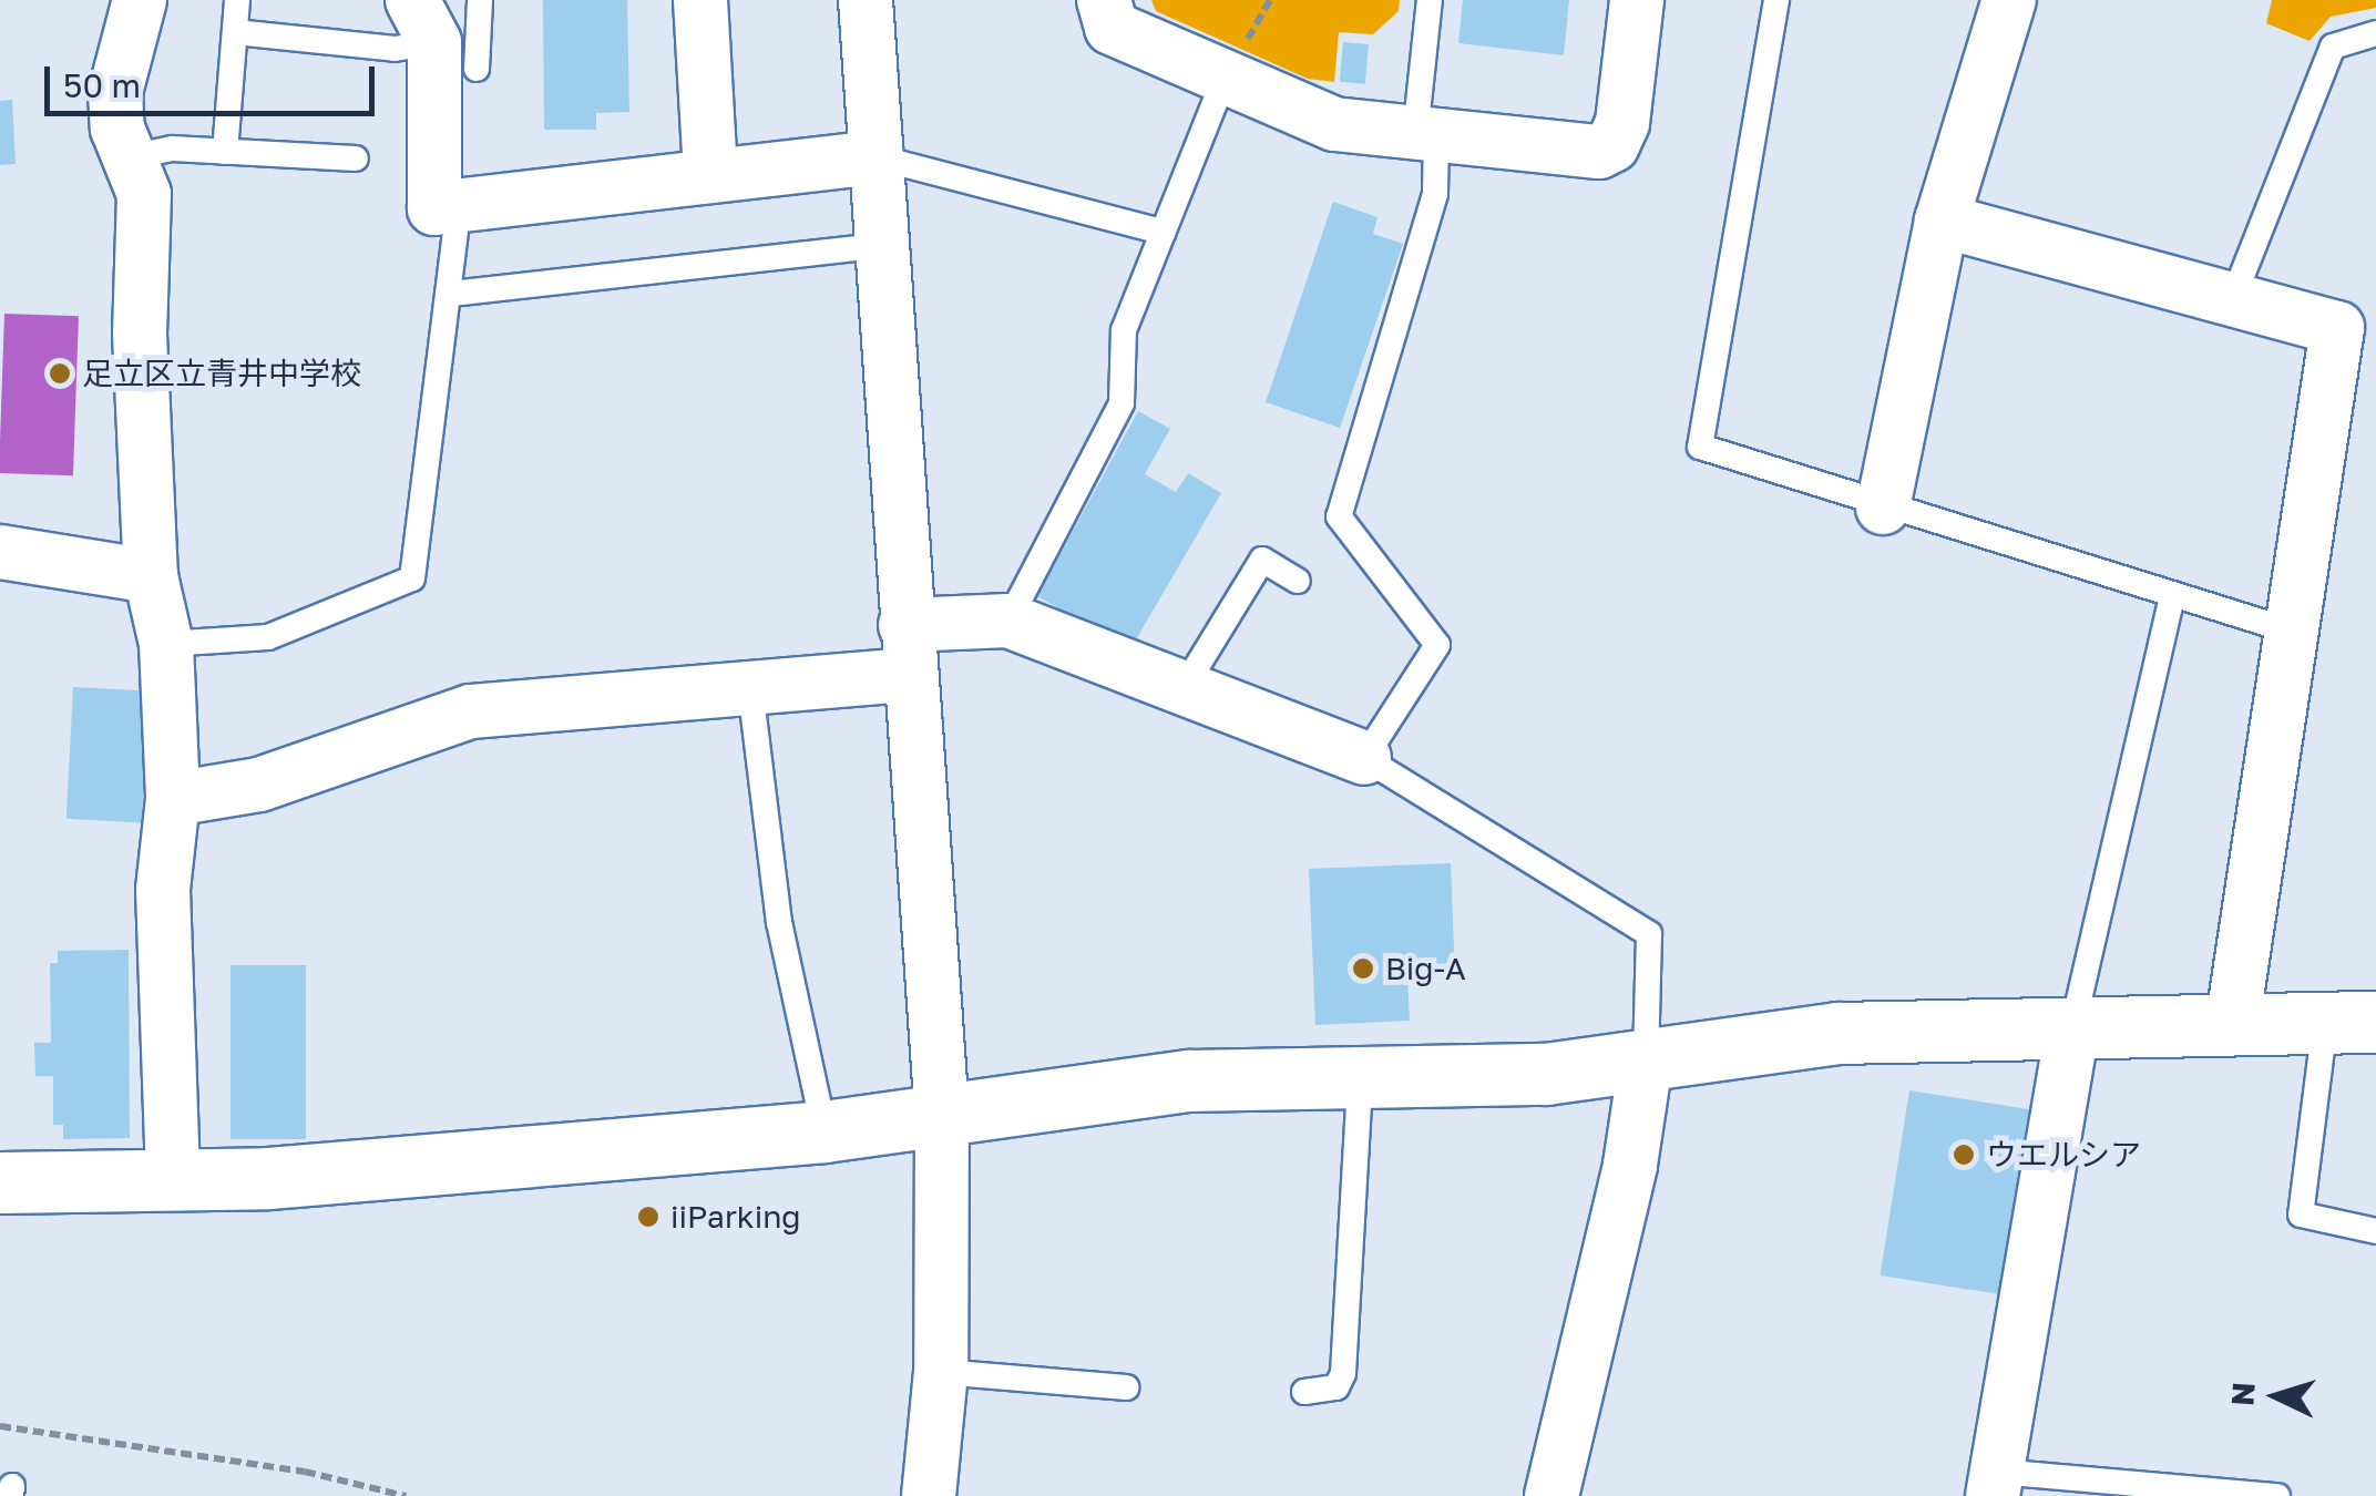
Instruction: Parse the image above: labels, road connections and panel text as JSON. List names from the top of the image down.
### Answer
{
  "places": [
    "足立区立青井中学校",
    "Big-A",
    "ウエルシア",
    "iiParking"
  ],
  "scale_bar": "50 m",
  "north": "left"
}
